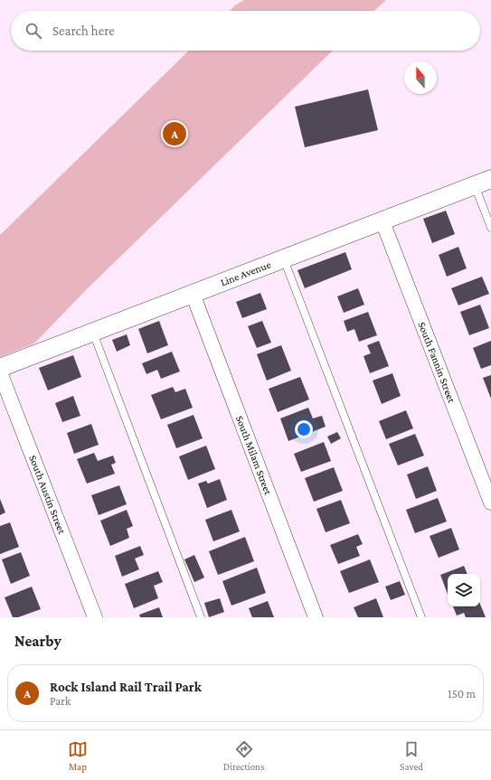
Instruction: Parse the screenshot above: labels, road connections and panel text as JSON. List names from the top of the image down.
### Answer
{
  "streets": {
    "street": [
      "Line Avenue",
      "South Fannin Street",
      "South Milam Street",
      "South Austin Street"
    ]
  },
  "crossings": [
    ["Line Avenue", "South Fannin Street"],
    ["Line Avenue", "South Milam Street"]
  ],
  "north": "top",
  "page": {
    "search": "Search here",
    "pins": "A",
    "heading": "Nearby",
    "list": [
      {
        "mark": "A",
        "name": "Rock Island Rail Trail Park",
        "note": "Park",
        "value": "150 m"
      }
    ],
    "nav": ["Map", "Directions", "Saved"]
  }
}
